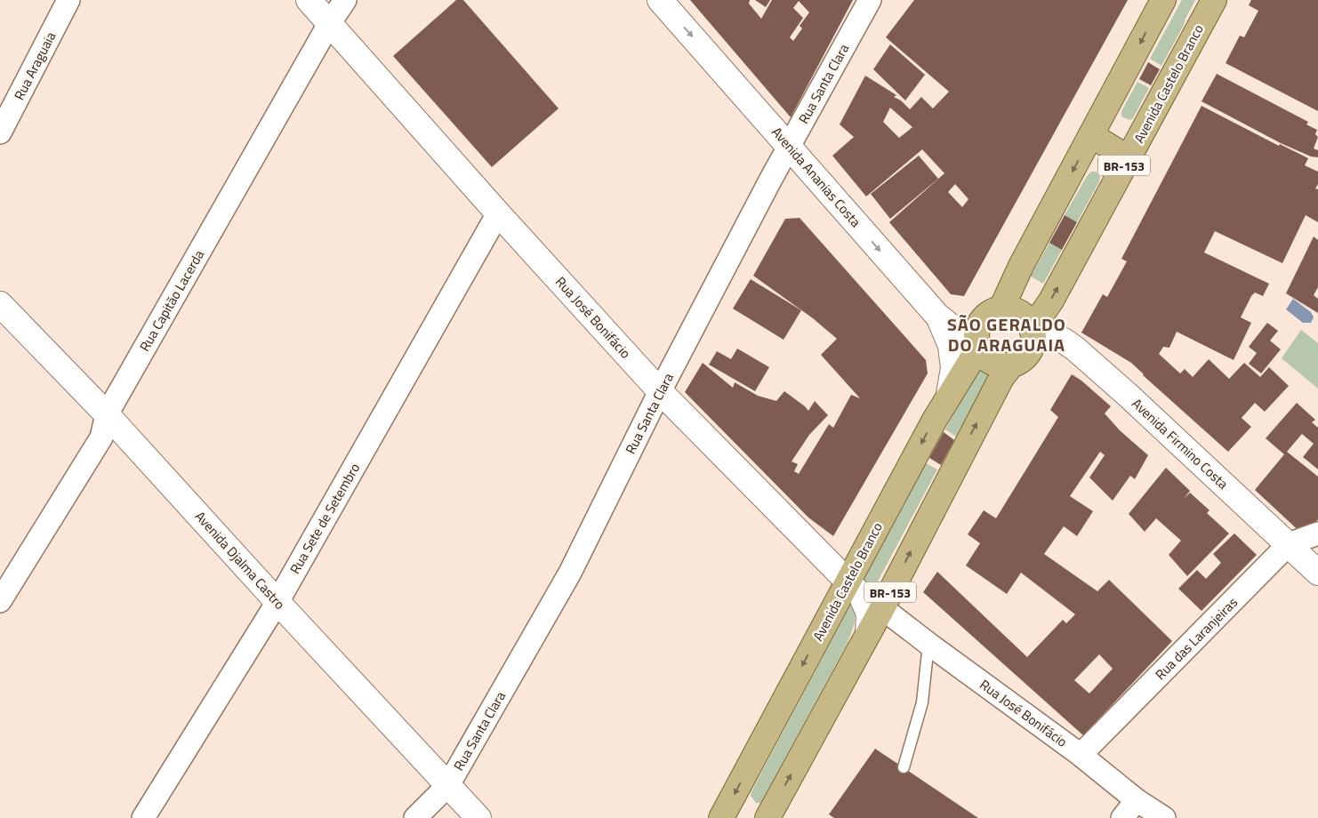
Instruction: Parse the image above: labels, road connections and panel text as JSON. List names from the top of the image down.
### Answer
{
  "streets": {
    "main road": ["Avenida Castelo Branco", "BR-153"],
    "street": [
      "Rua Araguaia",
      "Rua Santa Clara",
      "Avenida Ananias Costa",
      "Rua Capitão Lacerda",
      "Rua José Bonifácio",
      "Avenida Firmino Costa",
      "Rua Sete de Setembro",
      "Avenida Djalma Castro",
      "Rua das Laranjeiras"
    ]
  },
  "crossings": [
    ["Rua Santa Clara", "Avenida Ananias Costa"],
    ["Rua Santa Clara", "Rua José Bonifácio"],
    ["Rua Santa Clara", "Avenida Djalma Castro"],
    ["Avenida Castelo Branco", "BR-153"],
    ["Avenida Castelo Branco", "Avenida Ananias Costa"],
    ["Avenida Castelo Branco", "Rua José Bonifácio"],
    ["Avenida Castelo Branco", "Avenida Firmino Costa"],
    ["BR-153", "Avenida Ananias Costa"],
    ["BR-153", "Rua José Bonifácio"],
    ["BR-153", "Avenida Firmino Costa"],
    ["Avenida Ananias Costa", "Avenida Firmino Costa"],
    ["Rua Capitão Lacerda", "Rua José Bonifácio"],
    ["Rua Capitão Lacerda", "Avenida Djalma Castro"],
    ["Rua José Bonifácio", "Rua Sete de Setembro"],
    ["Rua José Bonifácio", "Rua das Laranjeiras"],
    ["Avenida Firmino Costa", "Rua das Laranjeiras"],
    ["Rua Sete de Setembro", "Avenida Djalma Castro"]
  ],
  "one_way": ["Avenida Ananias Costa"],
  "districts": ["SÃO GERALDO DO ARAGUAIA"]
}
